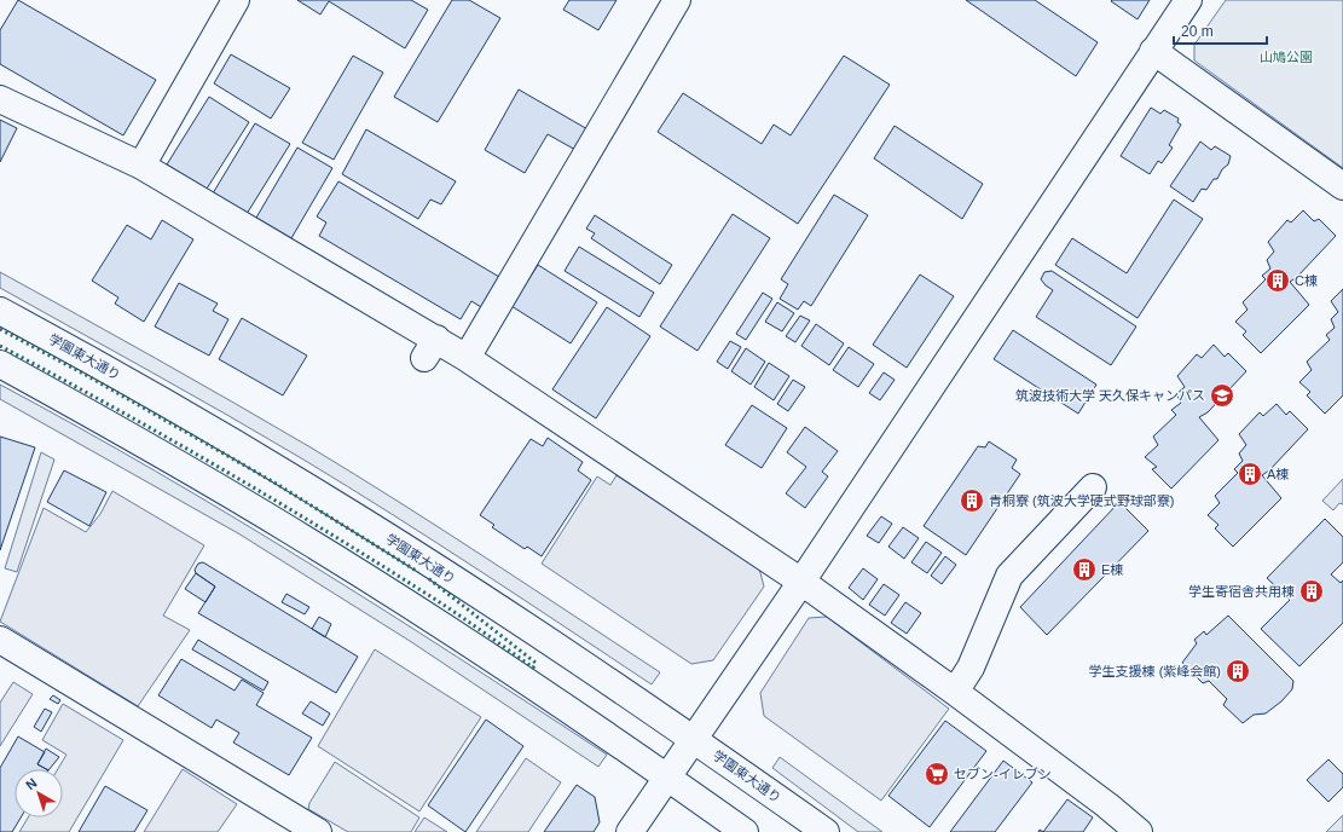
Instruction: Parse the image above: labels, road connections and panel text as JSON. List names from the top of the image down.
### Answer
{
  "streets": {
    "street": ["学園東大通り"]
  },
  "parks": ["山鳩公園"],
  "places": {
    "building": [
      "C棟",
      "A棟",
      "青桐寮 (筑波大学硬式野球部寮)",
      "E棟",
      "学生寄宿舎共用棟",
      "学生支援棟 (紫峰会館)"
    ],
    "school or university": ["筑波技術大学 天久保キャンパス"],
    "supermarket": ["セブン-イレブン"]
  },
  "scale_bar": "20 m",
  "north": "top left"
}
